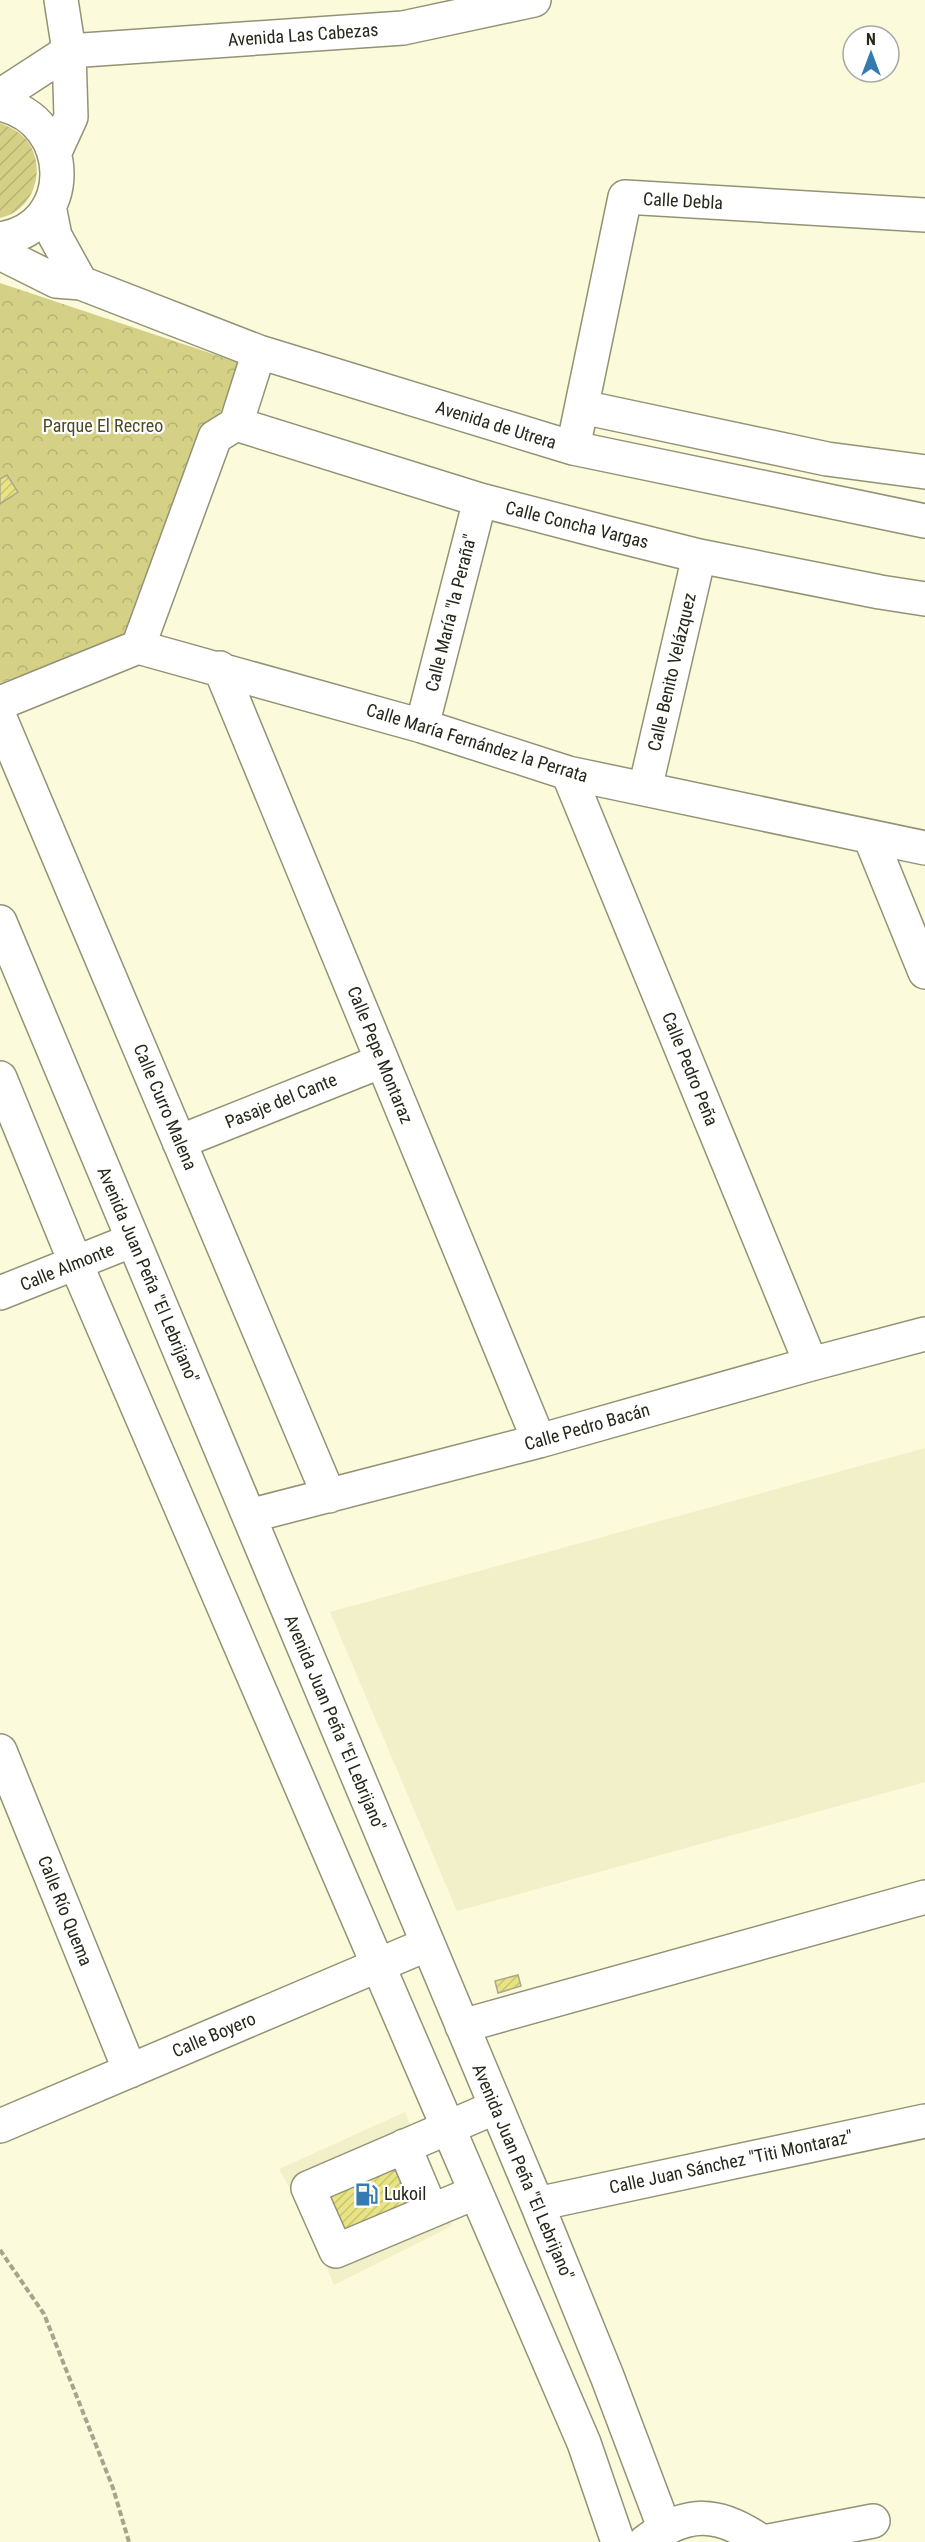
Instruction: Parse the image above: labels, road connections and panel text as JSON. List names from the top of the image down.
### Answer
{
  "streets": {
    "street": [
      "Avenida Las Cabezas",
      "Calle Debla",
      "Avenida de Utrera",
      "Calle Concha Vargas",
      "Calle María \"la Peraña\"",
      "Calle Benito Velázquez",
      "Calle María Fernández la Perrata",
      "Calle Pepe Montaraz",
      "Calle Pedro Peña",
      "Pasaje del Cante",
      "Calle Curro Malena",
      "Calle Almonte",
      "Avenida Juan Peña \"El Lebrijano\"",
      "Calle Pedro Bacán",
      "Calle Río Quema",
      "Calle Boyero",
      "Calle Juan Sánchez \"Titi Montaraz\""
    ]
  },
  "crossings": [
    ["Calle Debla", "Avenida de Utrera"],
    ["Calle Concha Vargas", "Calle María \"la Peraña\""],
    ["Calle Concha Vargas", "Calle Benito Velázquez"],
    ["Calle María \"la Peraña\"", "Calle María Fernández la Perrata"],
    ["Calle Benito Velázquez", "Calle María Fernández la Perrata"],
    ["Calle María Fernández la Perrata", "Calle Pepe Montaraz"],
    ["Calle María Fernández la Perrata", "Calle Pedro Peña"],
    ["Calle Pepe Montaraz", "Pasaje del Cante"],
    ["Calle Pepe Montaraz", "Calle Pedro Bacán"],
    ["Calle Pedro Peña", "Calle Pedro Bacán"],
    ["Pasaje del Cante", "Calle Curro Malena"],
    ["Calle Curro Malena", "Calle Pedro Bacán"],
    ["Calle Almonte", "Avenida Juan Peña \"El Lebrijano\""],
    ["Avenida Juan Peña \"El Lebrijano\"", "Calle Pedro Bacán"],
    ["Avenida Juan Peña \"El Lebrijano\"", "Calle Boyero"],
    ["Avenida Juan Peña \"El Lebrijano\"", "Calle Juan Sánchez \"Titi Montaraz\""],
    ["Calle Río Quema", "Calle Boyero"]
  ],
  "parks": ["Parque El Recreo"],
  "places": {
    "fuel station": ["Lukoil"]
  },
  "north": "top"
}
